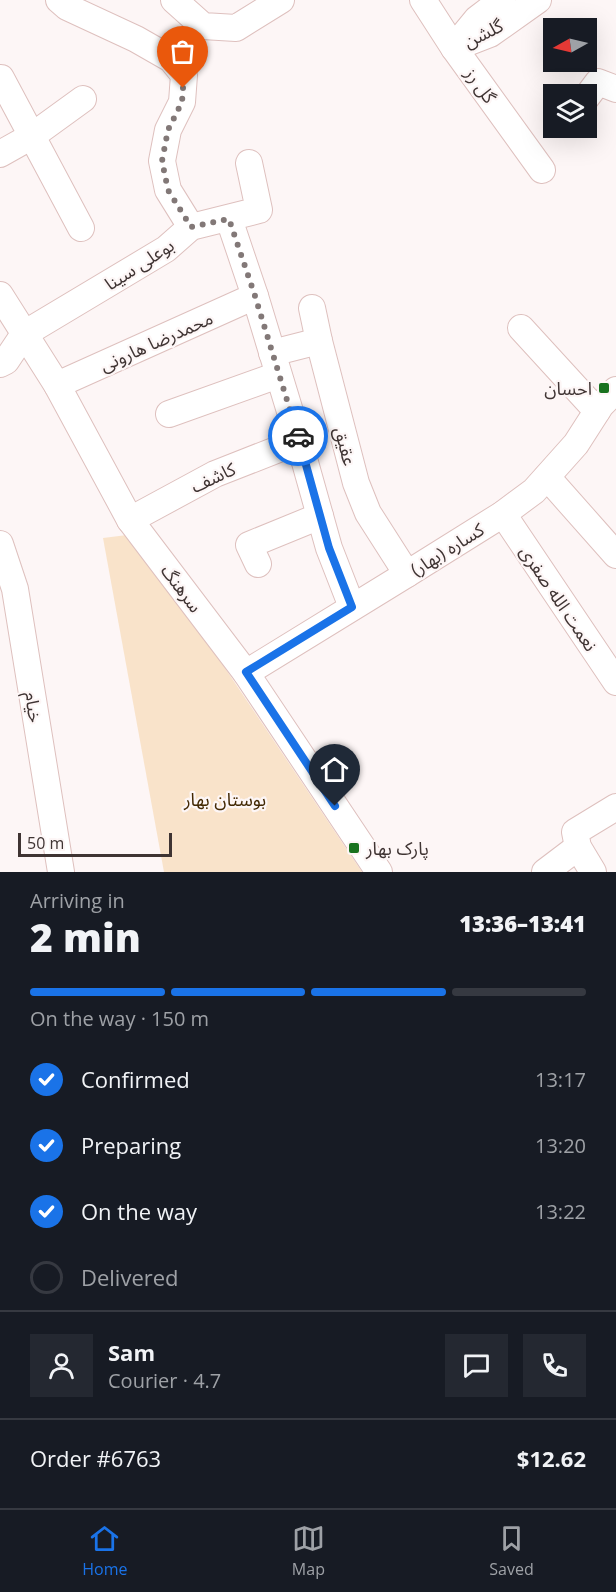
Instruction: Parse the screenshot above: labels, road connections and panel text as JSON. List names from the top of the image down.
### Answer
{
  "streets": {
    "street": [
      "گلشن",
      "گل رز",
      "بوعلی سینا",
      "محمدرضا هارونی",
      "عقیق",
      "کاشف",
      "کساره (بهار)",
      "سرهنگ",
      "نعمت الله صفری",
      "خیام"
    ]
  },
  "crossings": [
    ["گلشن", "گل رز"],
    ["بوعلی سینا", "سرهنگ"],
    ["محمدرضا هارونی", "سرهنگ"],
    ["عقیق", "کساره (بهار)"],
    ["کاشف", "سرهنگ"],
    ["کساره (بهار)", "سرهنگ"],
    ["کساره (بهار)", "نعمت الله صفری"]
  ],
  "parks": ["بوستان بهار"],
  "places": {
    "transit": ["احسان", "پارک بهار"]
  },
  "scale_bar": "50 m",
  "north": "left",
  "page": {
    "scale": "50 m",
    "heading": ["2 min", "Arriving in", "13:36–13:41"],
    "panel": [
      "Sam",
      "Courier · 4.7",
      "Order #6763",
      "$12.62"
    ],
    "bar": "On the way · 150 m",
    "list": [
      ["Confirmed", "13:17"],
      ["Preparing", "13:20"],
      ["On the way", "13:22"],
      "Delivered"
    ],
    "tabs": ["Home", "Map", "Saved"]
  }
}
